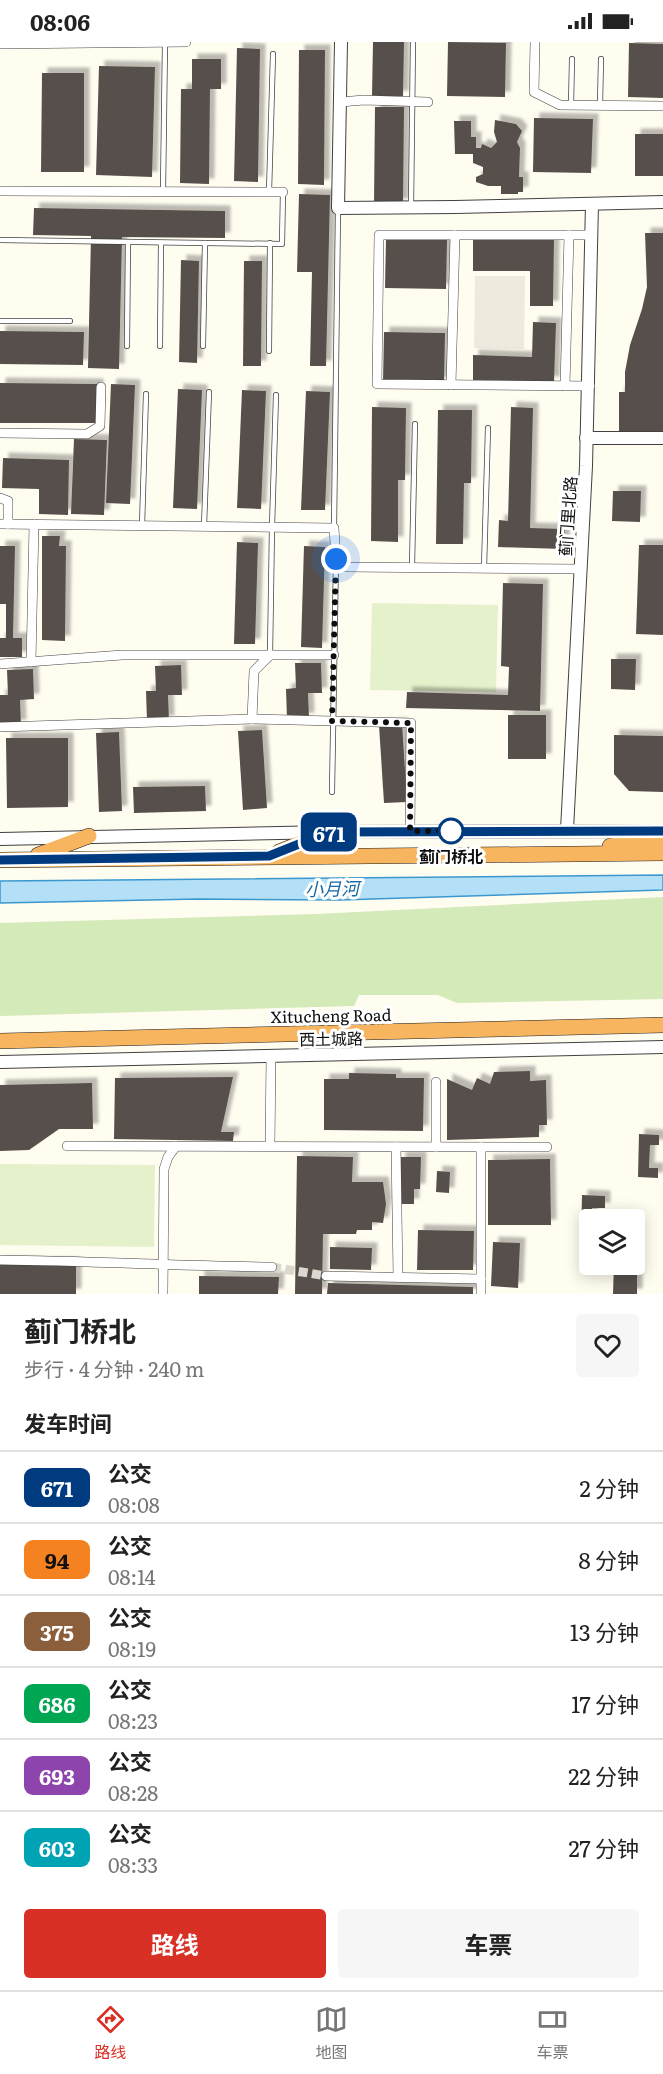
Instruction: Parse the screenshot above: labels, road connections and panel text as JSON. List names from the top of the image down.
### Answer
{
  "streets": {
    "highway": ["Xitucheng Road"],
    "street": ["蓟门里北路", "西土城路"]
  },
  "water": ["小月河"],
  "places": ["蓟门桥北"],
  "lines": ["bus line 671"],
  "page": {
    "status": "08:06",
    "on_map": "671",
    "heading": [
      ["蓟门桥北", "步行 · 4 分钟 · 240 m"],
      "发车时间"
    ],
    "list": [
      {
        "mark": "671",
        "name": "公交",
        "note": "08:08",
        "value": "2 分钟"
      },
      {
        "mark": "94",
        "name": "公交",
        "note": "08:14",
        "value": "8 分钟"
      },
      {
        "mark": "375",
        "name": "公交",
        "note": "08:19",
        "value": "13 分钟"
      },
      {
        "mark": "686",
        "name": "公交",
        "note": "08:23",
        "value": "17 分钟"
      },
      {
        "mark": "693",
        "name": "公交",
        "note": "08:28",
        "value": "22 分钟"
      },
      {
        "mark": "603",
        "name": "公交",
        "note": "08:33",
        "value": "27 分钟"
      }
    ],
    "buttons": ["路线", "车票"],
    "tabs": ["路线", "地图", "车票"]
  }
}
